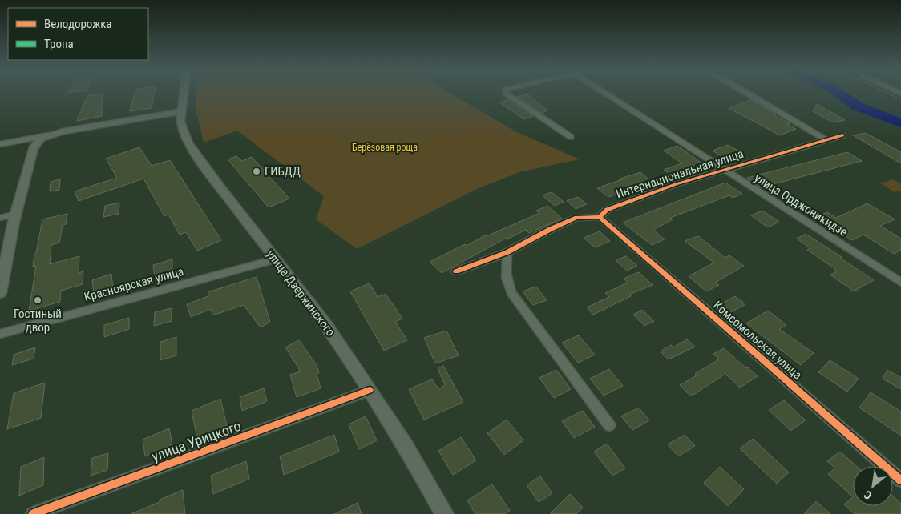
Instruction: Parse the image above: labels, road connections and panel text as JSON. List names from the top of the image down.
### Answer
{
  "streets": {
    "main road": ["улица Дзержинского"],
    "street": [
      "Интернациональная улица",
      "улица Орджоникидзе",
      "Красноярская улица",
      "Комсомольская улица",
      "улица Урицкого"
    ]
  },
  "crossings": [
    ["Интернациональная улица", "улица Орджоникидзе"],
    ["Интернациональная улица", "Комсомольская улица"],
    ["Красноярская улица", "улица Дзержинского"],
    ["улица Дзержинского", "улица Урицкого"]
  ],
  "parks": ["Берёзовая роща"],
  "places": ["ГИБДД", "Гостиный двор"],
  "legend": ["Велодорожка", "Тропа"],
  "north": "bottom left"
}
